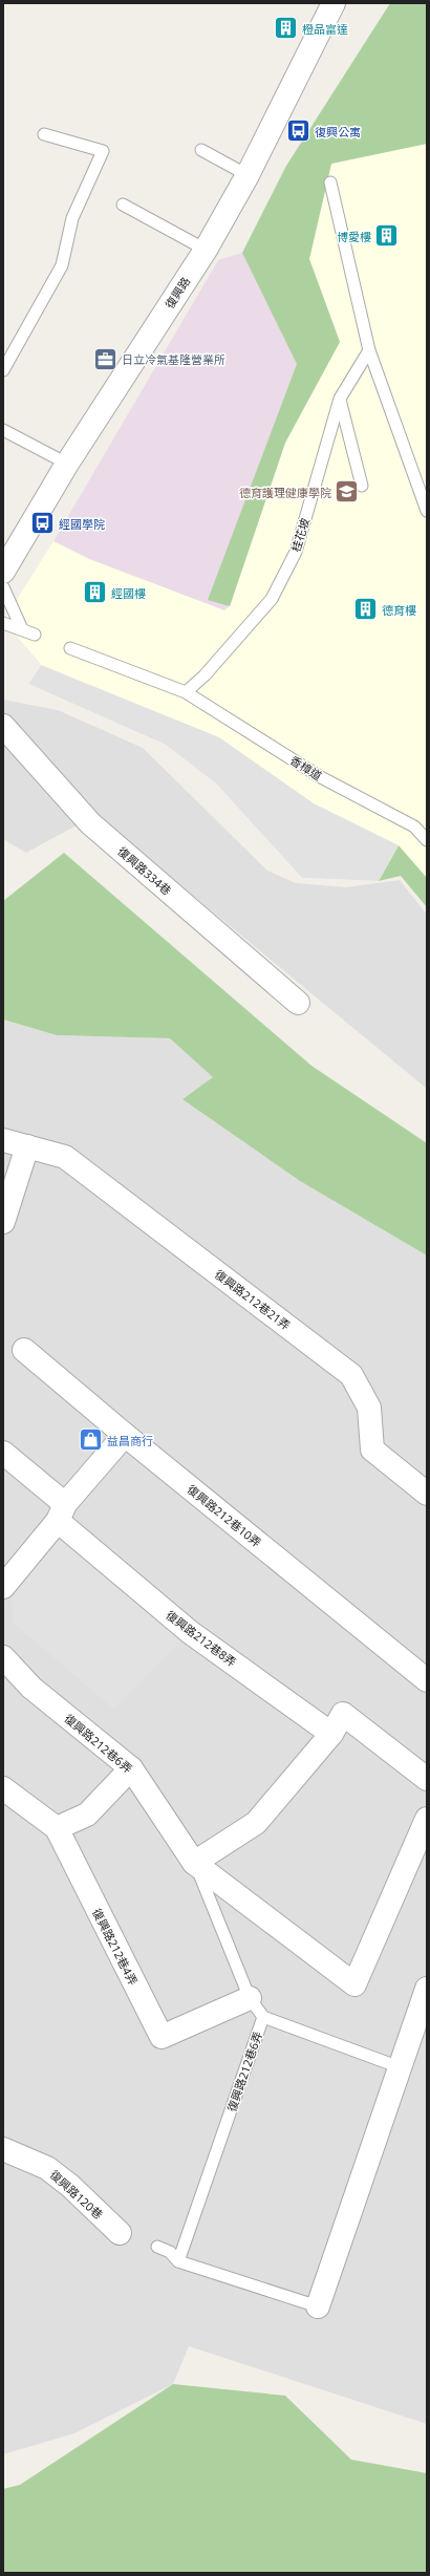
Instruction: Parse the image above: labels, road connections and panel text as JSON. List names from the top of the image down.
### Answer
{
  "streets": {
    "street": [
      "復興路",
      "復興路334巷",
      "復興路212巷21弄",
      "復興路212巷10弄",
      "復興路212巷8弄",
      "復興路212巷6弄",
      "復興路212巷4弄",
      "復興路120巷"
    ],
    "lane": ["桂花坡", "香樟道"]
  },
  "crossings": [
    ["桂花坡", "香樟道"],
    ["復興路212巷6弄", "復興路212巷4弄"]
  ],
  "places": {
    "building": [
      "橙品富達",
      "博愛樓",
      "經國樓",
      "德育樓"
    ],
    "bus stop": ["復興公寓", "經國學院"],
    "office": ["日立冷氣基隆營業所"],
    "school or university": ["德育護理健康學院"],
    "shop": ["益昌商行"]
  }
}
